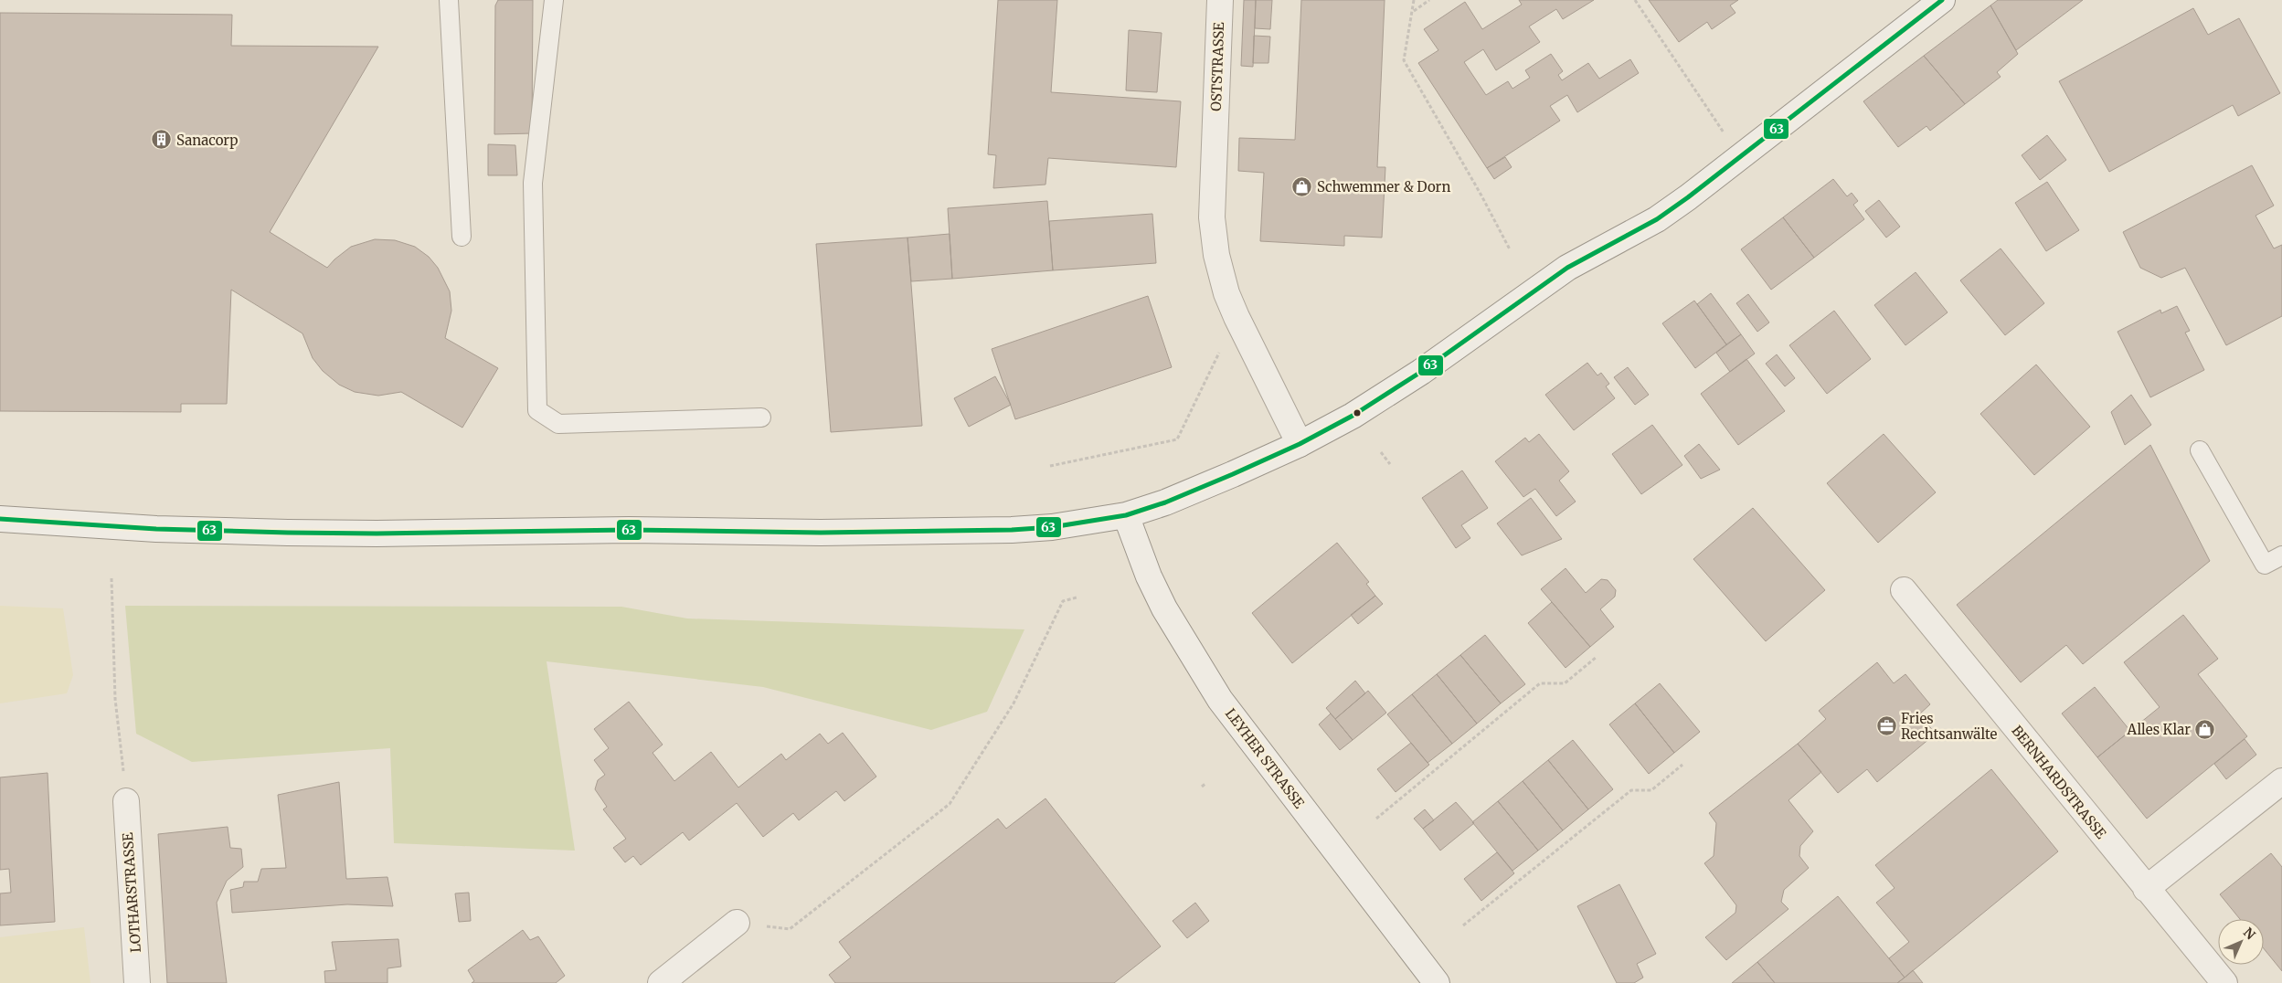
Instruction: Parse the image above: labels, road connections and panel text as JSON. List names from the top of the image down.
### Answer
{
  "streets": {
    "main road": [
      "OSTSTRASSE",
      "LEYHER STRASSE",
      "BERNHARDSTRASSE",
      "LOTHARSTRASSE"
    ]
  },
  "places": {
    "building": ["Sanacorp"],
    "shop": ["Schwemmer & Dorn", "Alles Klar"],
    "office": ["Fries Rechtsanwälte"]
  },
  "lines": ["transit line 63"],
  "north": "top right"
}
